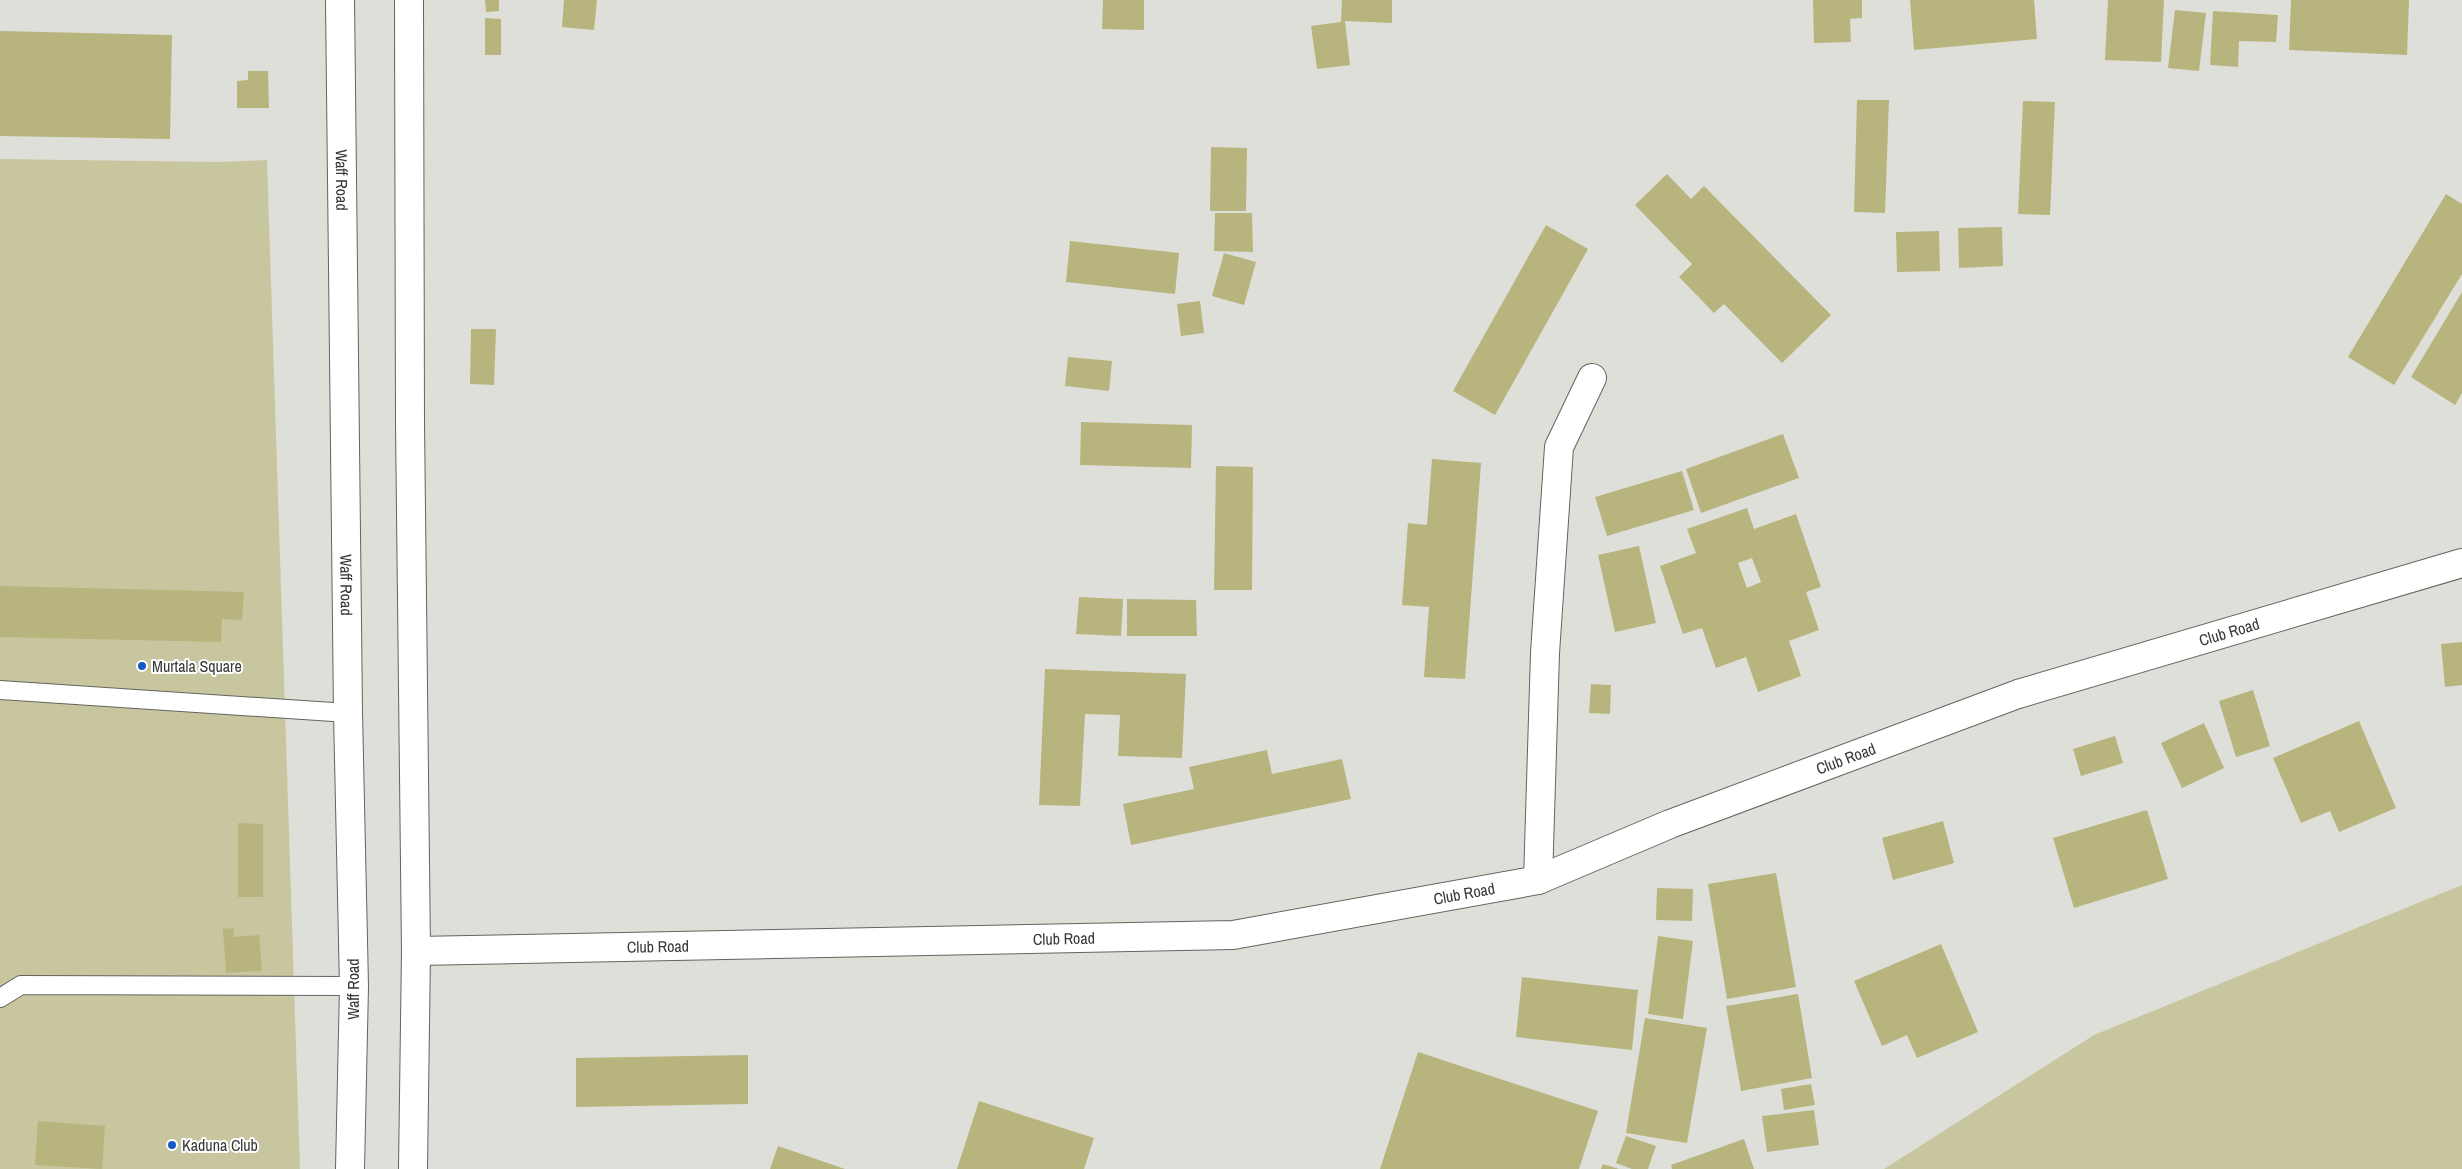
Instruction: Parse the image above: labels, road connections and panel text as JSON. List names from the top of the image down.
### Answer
{
  "streets": {
    "street": ["Waff Road", "Club Road"]
  },
  "places": ["Murtala Square", "Kaduna Club"]
}
